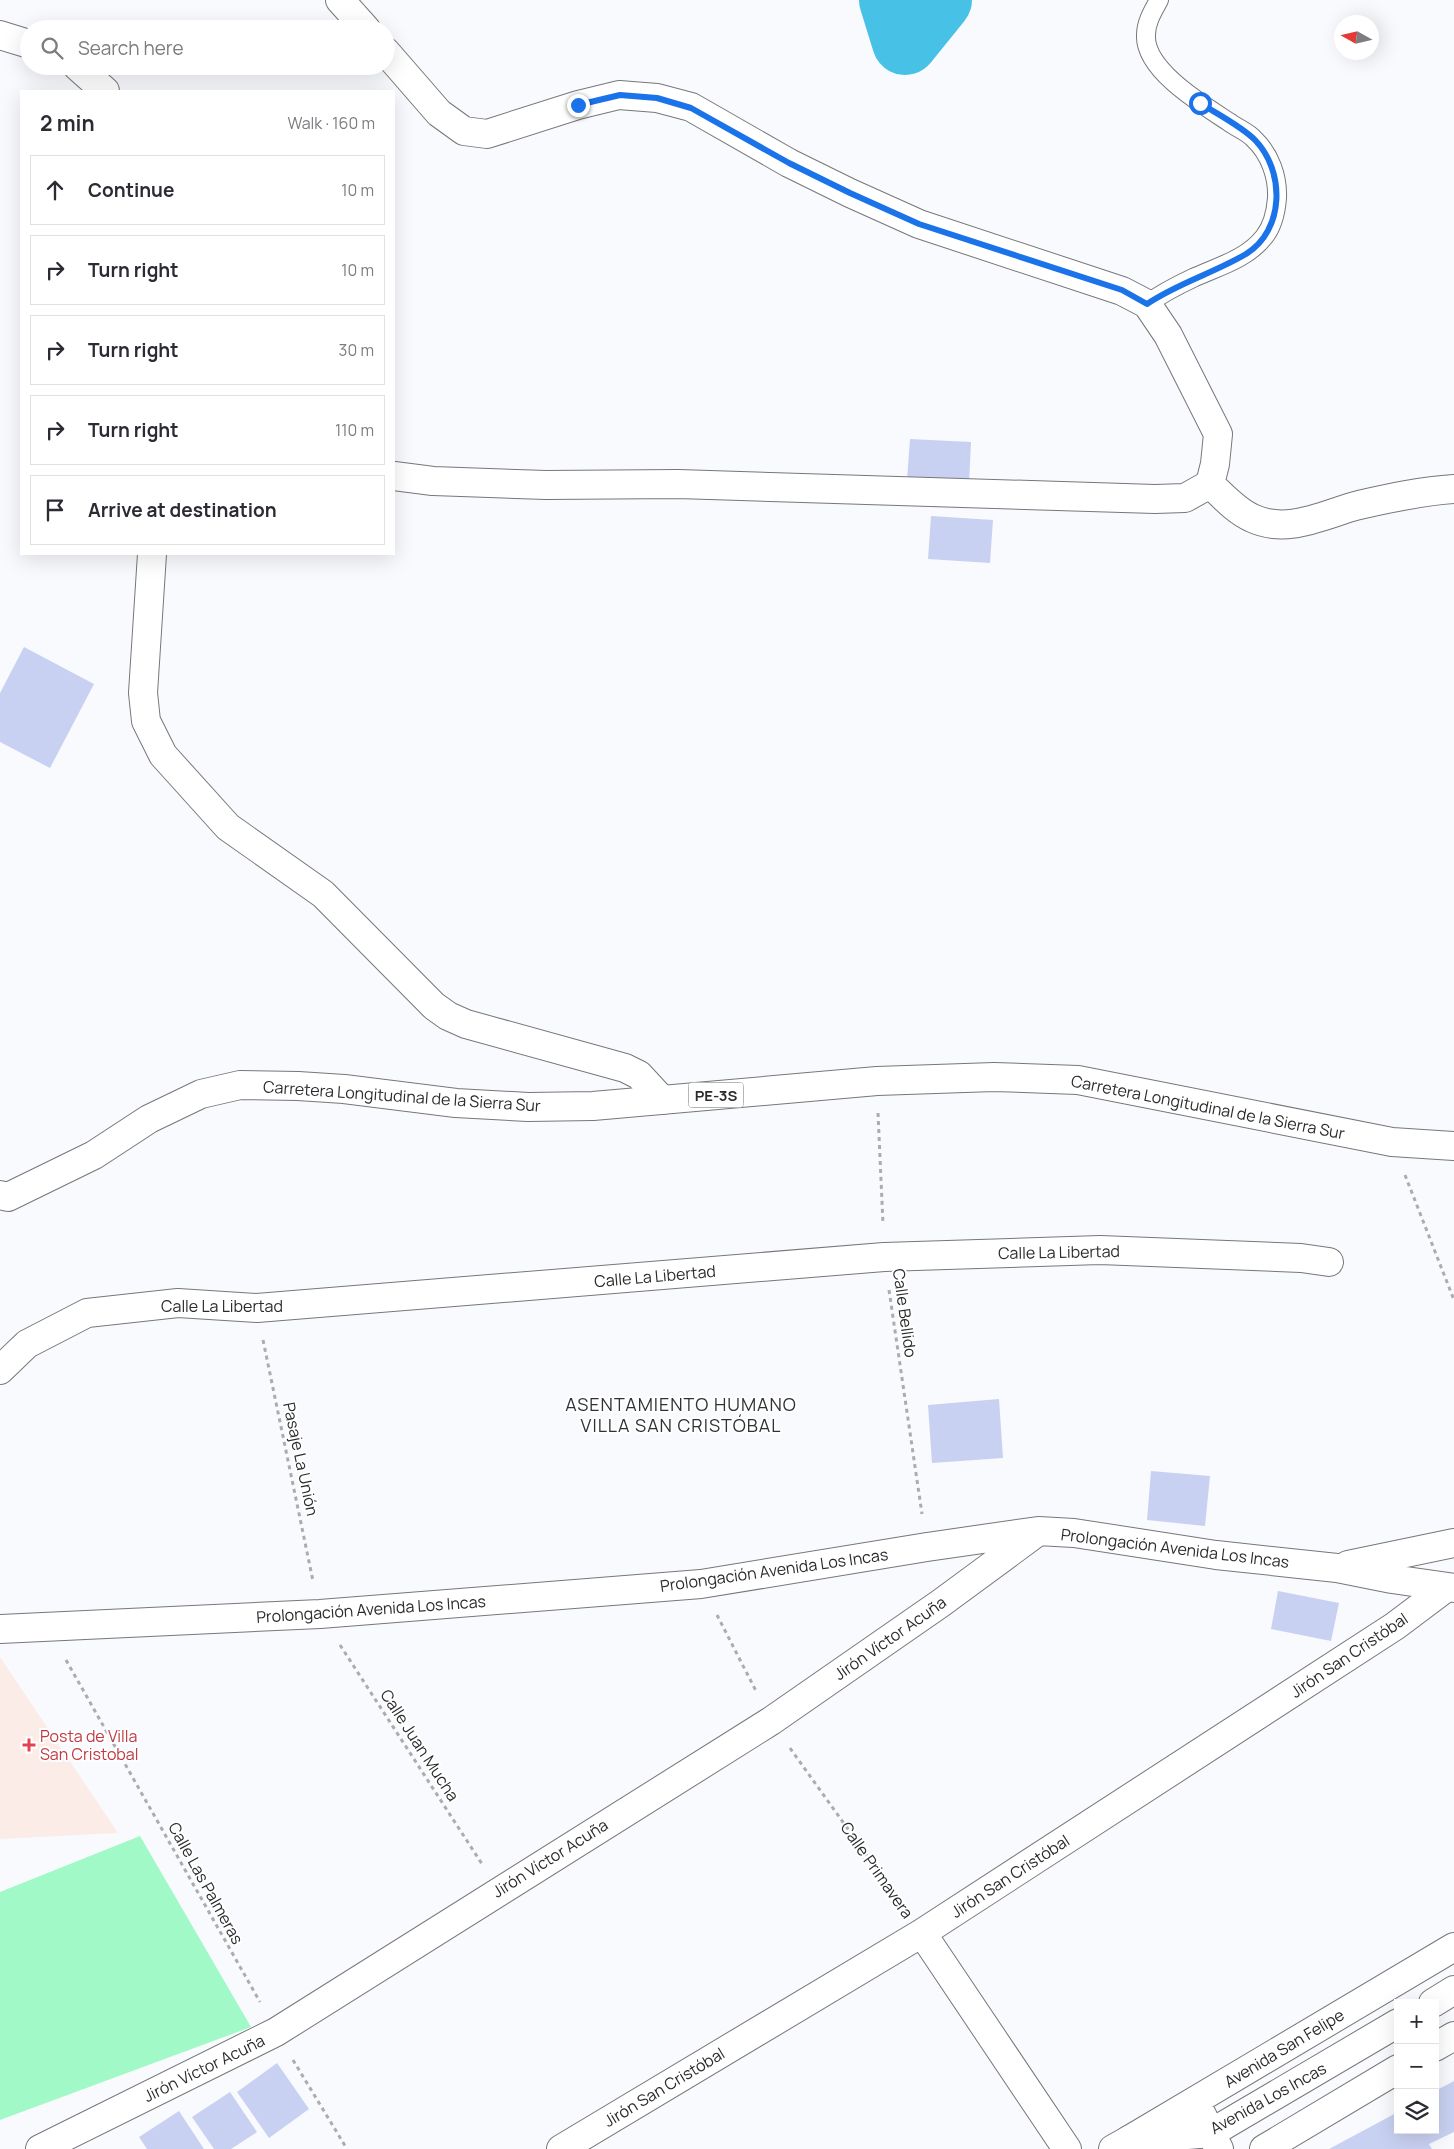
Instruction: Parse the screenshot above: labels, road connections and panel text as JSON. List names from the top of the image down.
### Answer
{
  "streets": {
    "main road": [
      "PE-3S",
      "Carretera Longitudinal de la Sierra Sur",
      "Calle La Libertad",
      "Prolongación Avenida Los Incas",
      "Jirón Víctor Acuña",
      "Jirón San Cristóbal",
      "Calle Primavera",
      "Avenida San Felipe",
      "Avenida Los Incas"
    ],
    "path": [
      "Calle Bellido",
      "Pasaje La Unión",
      "Calle Juan Mucha",
      "Calle Las Palmeras"
    ]
  },
  "crossings": [
    ["Carretera Longitudinal de la Sierra Sur", "Calle Bellido"],
    ["Calle La Libertad", "Calle Bellido"],
    ["Calle La Libertad", "Pasaje La Unión"],
    ["Calle Bellido", "Prolongación Avenida Los Incas"],
    ["Pasaje La Unión", "Prolongación Avenida Los Incas"],
    ["Pasaje La Unión", "Calle Juan Mucha"],
    ["Prolongación Avenida Los Incas", "Jirón Víctor Acuña"],
    ["Prolongación Avenida Los Incas", "Jirón San Cristóbal"],
    ["Prolongación Avenida Los Incas", "Calle Juan Mucha"],
    ["Prolongación Avenida Los Incas", "Calle Primavera"],
    ["Prolongación Avenida Los Incas", "Calle Las Palmeras"],
    ["Jirón Víctor Acuña", "Calle Juan Mucha"],
    ["Jirón Víctor Acuña", "Calle Primavera"],
    ["Jirón Víctor Acuña", "Calle Las Palmeras"],
    ["Jirón San Cristóbal", "Calle Primavera"],
    ["Avenida San Felipe", "Avenida Los Incas"]
  ],
  "districts": ["ASENTAMIENTO HUMANO VILLA SAN CRISTÓBAL"],
  "places": {
    "health": ["Posta de Villa San Cristobal"]
  },
  "north": "left",
  "page": {
    "search": "Search here",
    "heading": ["2 min", "Walk · 160 m"],
    "list": [
      ["Continue", "10 m"],
      ["Turn right", "10 m"],
      ["Turn right", "30 m"],
      ["Turn right", "110 m"],
      "Arrive at destination"
    ],
    "map_buttons": ["+", "−"]
  }
}
